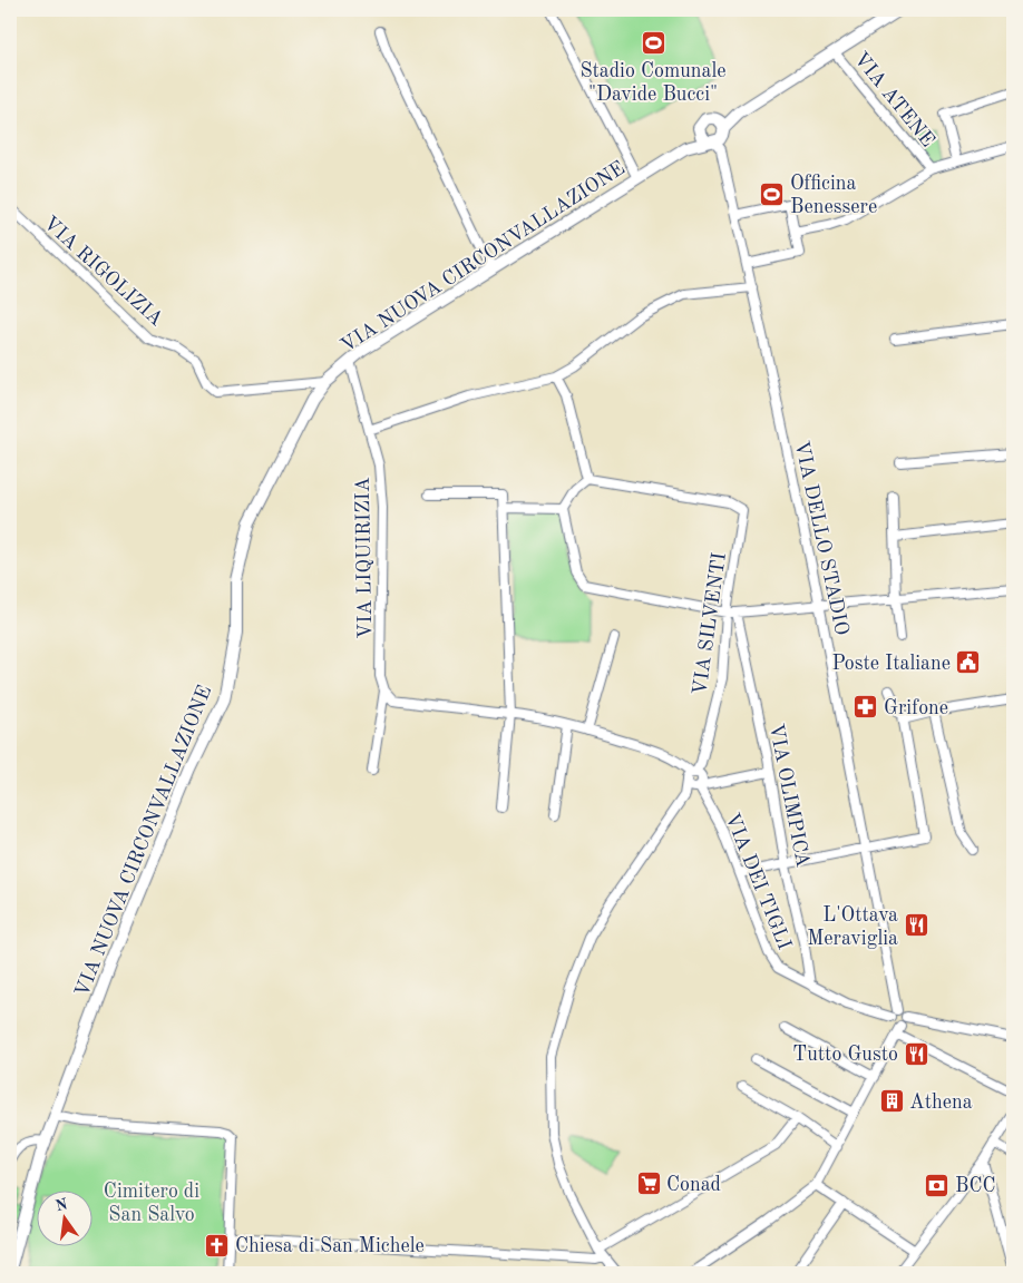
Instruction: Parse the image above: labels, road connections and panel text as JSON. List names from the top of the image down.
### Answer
{
  "streets": {
    "street": [
      "VIA ATENE",
      "VIA NUOVA CIRCONVALLAZIONE",
      "VIA RIGOLIZIA",
      "VIA DELLO STADIO",
      "VIA LIQUIRIZIA",
      "VIA SILVENTI",
      "VIA OLIMPICA",
      "VIA DEI TIGLI"
    ]
  },
  "crossings": [
    ["VIA ATENE", "VIA NUOVA CIRCONVALLAZIONE"],
    ["VIA NUOVA CIRCONVALLAZIONE", "VIA RIGOLIZIA"],
    ["VIA NUOVA CIRCONVALLAZIONE", "VIA DELLO STADIO"],
    ["VIA NUOVA CIRCONVALLAZIONE", "VIA LIQUIRIZIA"],
    ["VIA DELLO STADIO", "VIA DEI TIGLI"],
    ["VIA OLIMPICA", "VIA DEI TIGLI"]
  ],
  "parks": ["Cimitero di San Salvo"],
  "places": {
    "sports": ["Stadio Comunale \"Davide Bucci\"", "Officina Benessere"],
    "public building": ["Poste Italiane"],
    "pharmacy": ["Grifone"],
    "restaurant": ["L'Ottava Meraviglia", "Tutto Gusto"],
    "building": ["Athena"],
    "supermarket": ["Conad"],
    "bank": ["BCC"],
    "church": ["Chiesa di San Michele"]
  },
  "north": "top"
}
